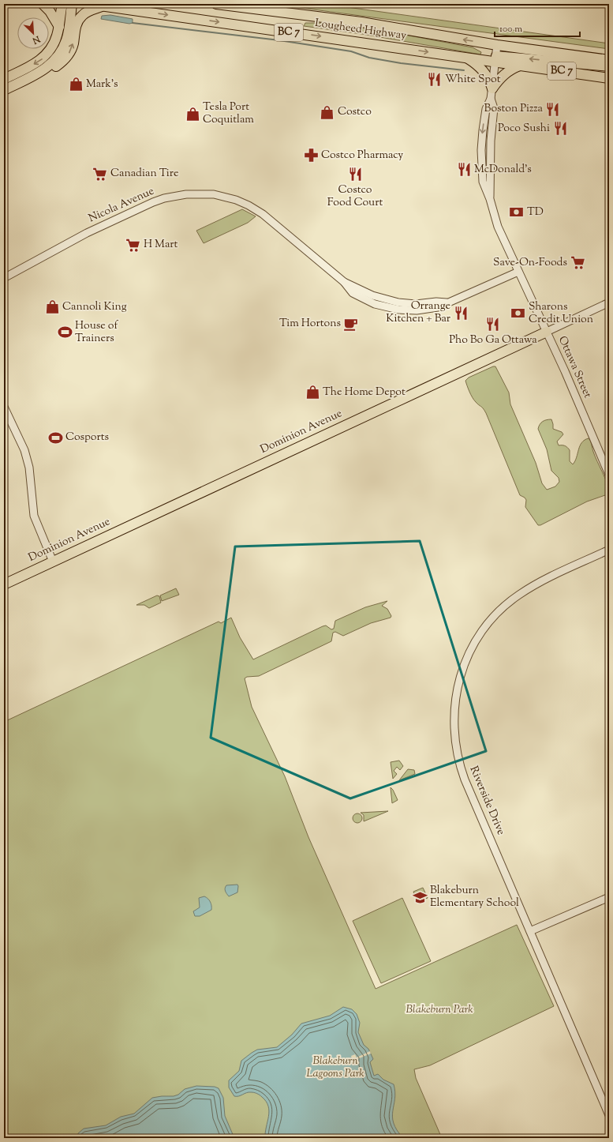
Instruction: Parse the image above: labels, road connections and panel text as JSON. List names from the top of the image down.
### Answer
{
  "streets": {
    "main road": ["Lougheed Highway", "BC 7", "Dominion Avenue"],
    "street": ["Nicola Avenue", "Ottawa Street", "Riverside Drive"]
  },
  "crossings": [
    ["Lougheed Highway", "Ottawa Street"],
    ["Nicola Avenue", "Ottawa Street"],
    ["Ottawa Street", "Dominion Avenue"]
  ],
  "parks": ["Blakeburn Park", "Blakeburn Lagoons Park"],
  "places": {
    "restaurant": [
      "White Spot",
      "Boston Pizza",
      "Poco Sushi",
      "McDonald's",
      "Costco Food Court",
      "Orrange Kitchen + Bar",
      "Pho Bo Ga Ottawa"
    ],
    "shop": [
      "Mark's",
      "Costco",
      "Tesla Port Coquitlam",
      "Cannoli King",
      "The Home Depot"
    ],
    "pharmacy": ["Costco Pharmacy"],
    "supermarket": ["Canadian Tire", "H Mart", "Save-On-Foods"],
    "bank": ["TD", "Sharons Credit Union"],
    "cafe": ["Tim Hortons"],
    "sports": ["House of Trainers", "Cosports"],
    "school or university": ["Blakeburn Elementary School"]
  },
  "scale_bar": "100 m",
  "north": "bottom right"
}
